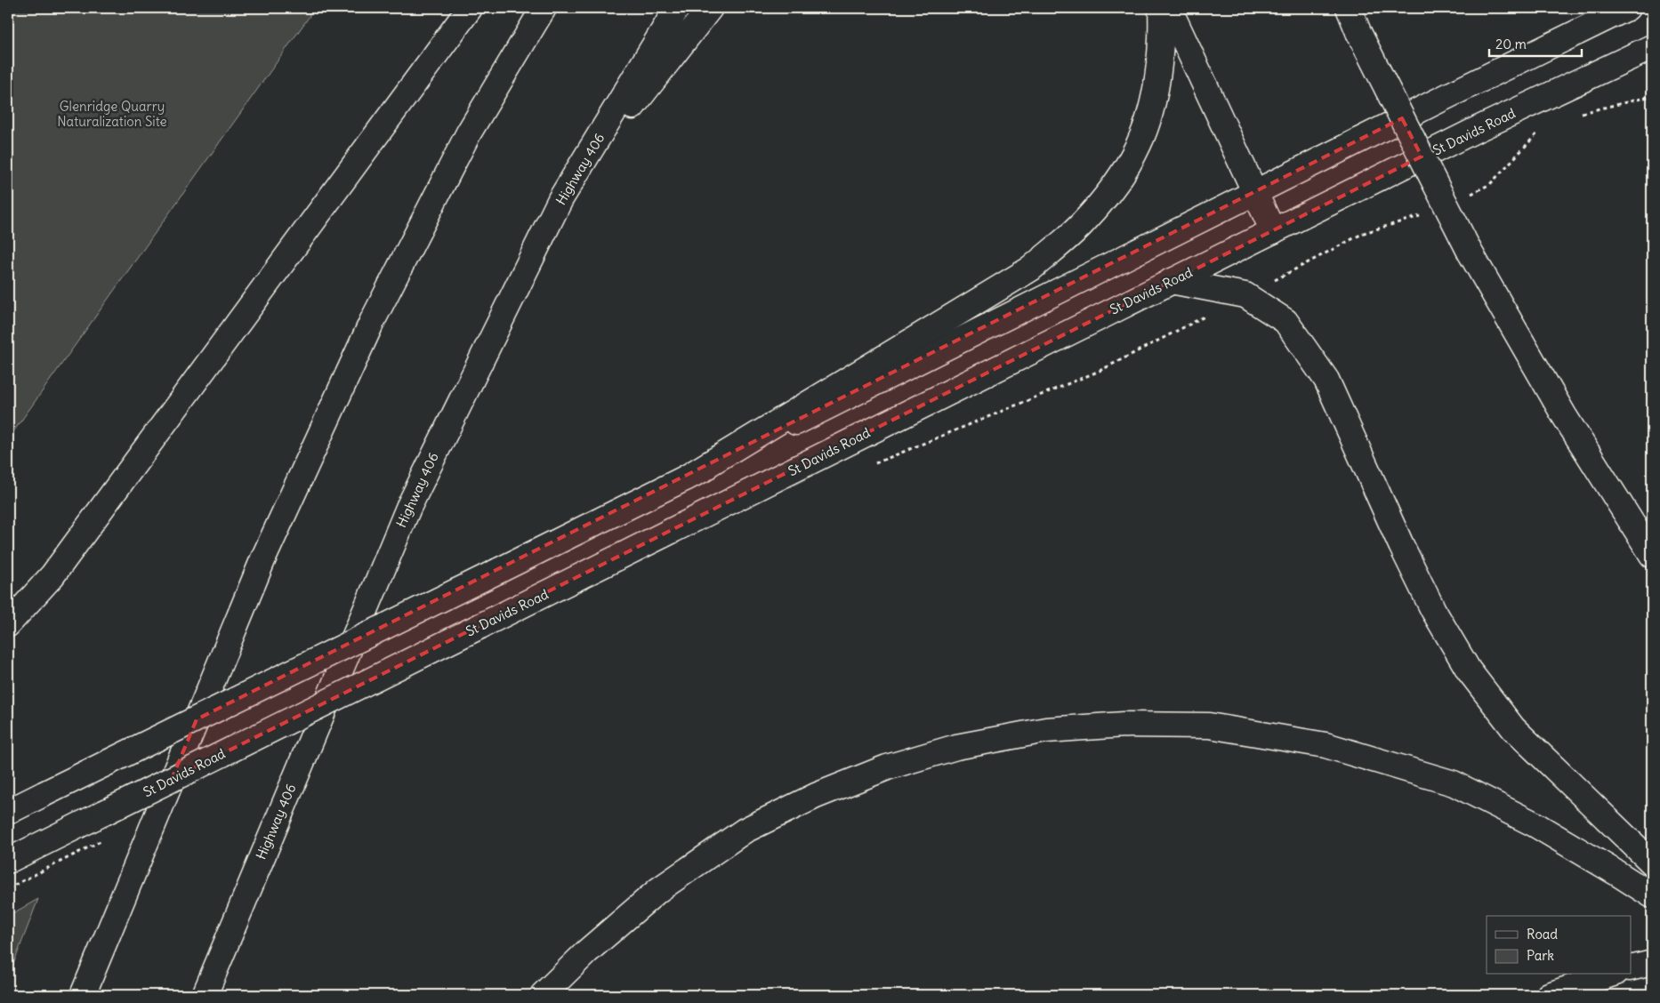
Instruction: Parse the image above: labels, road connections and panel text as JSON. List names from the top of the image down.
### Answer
{
  "streets": {
    "main road": ["St Davids Road", "Highway 406"]
  },
  "parks": ["Glenridge Quarry Naturalization Site"],
  "legend": ["Road", "Park"],
  "scale_bar": "20 m"
}
